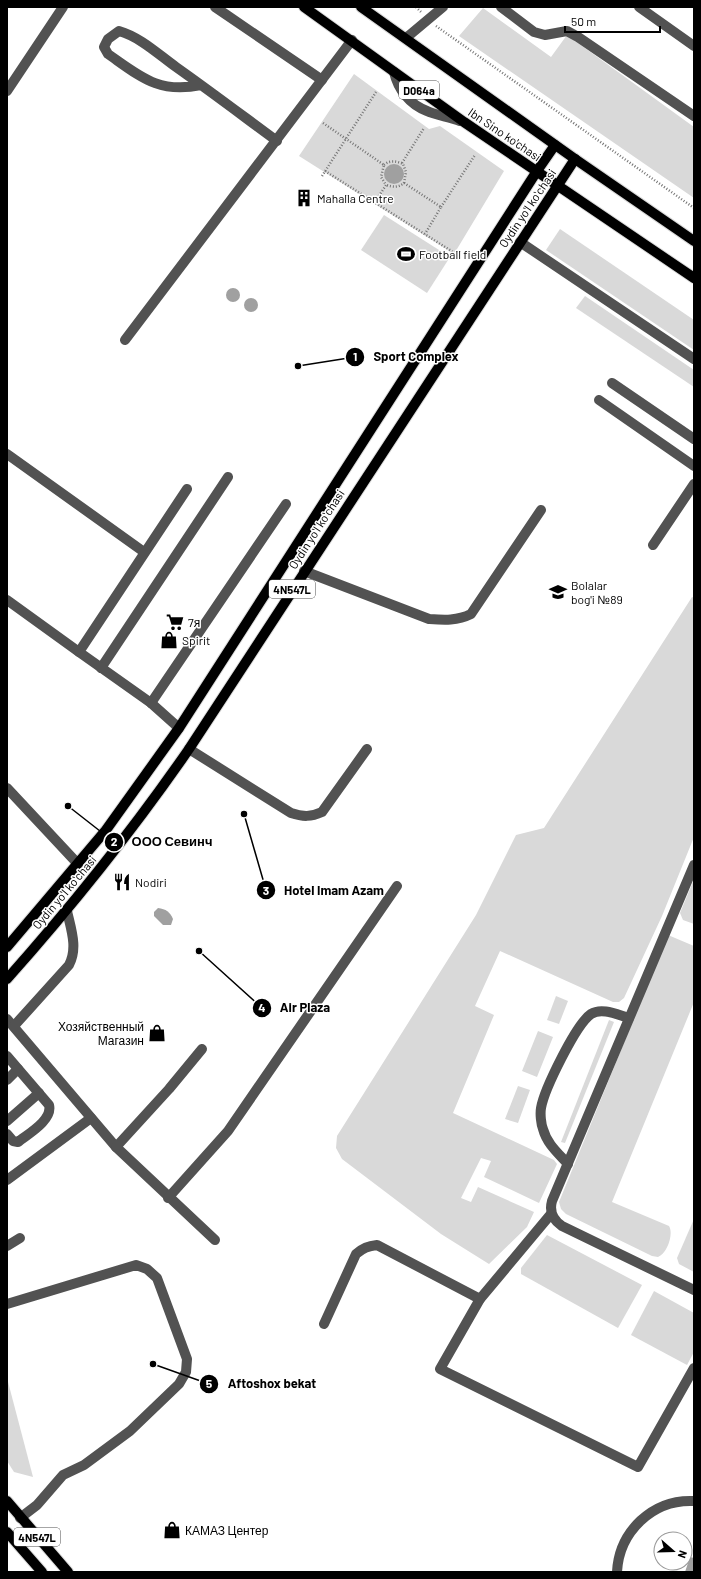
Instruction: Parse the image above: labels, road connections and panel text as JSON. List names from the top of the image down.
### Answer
{
  "streets": {
    "main road": [
      "D064a",
      "Ibn Sino ko'chasi",
      "Oydin yoʻl koʻchasi",
      "4N547L"
    ]
  },
  "crossings": [
    ["Ibn Sino ko'chasi", "Oydin yoʻl koʻchasi"]
  ],
  "places": {
    "building": ["Mahalla Centre"],
    "sports": ["Football field"],
    "other": [
      "Sport Complex",
      "ООО Севинч",
      "Hotel Imam Azam",
      "Air Plaza",
      "Aftoshox bekat"
    ],
    "school or university": ["Bolalar bog'i №89"],
    "supermarket": ["7я"],
    "shop": ["Spirit", "Хозяйственный Магазин", "КАМАЗ Центер"],
    "restaurant": ["Nodiri"]
  },
  "scale_bar": "50 m",
  "north": "right"
}
